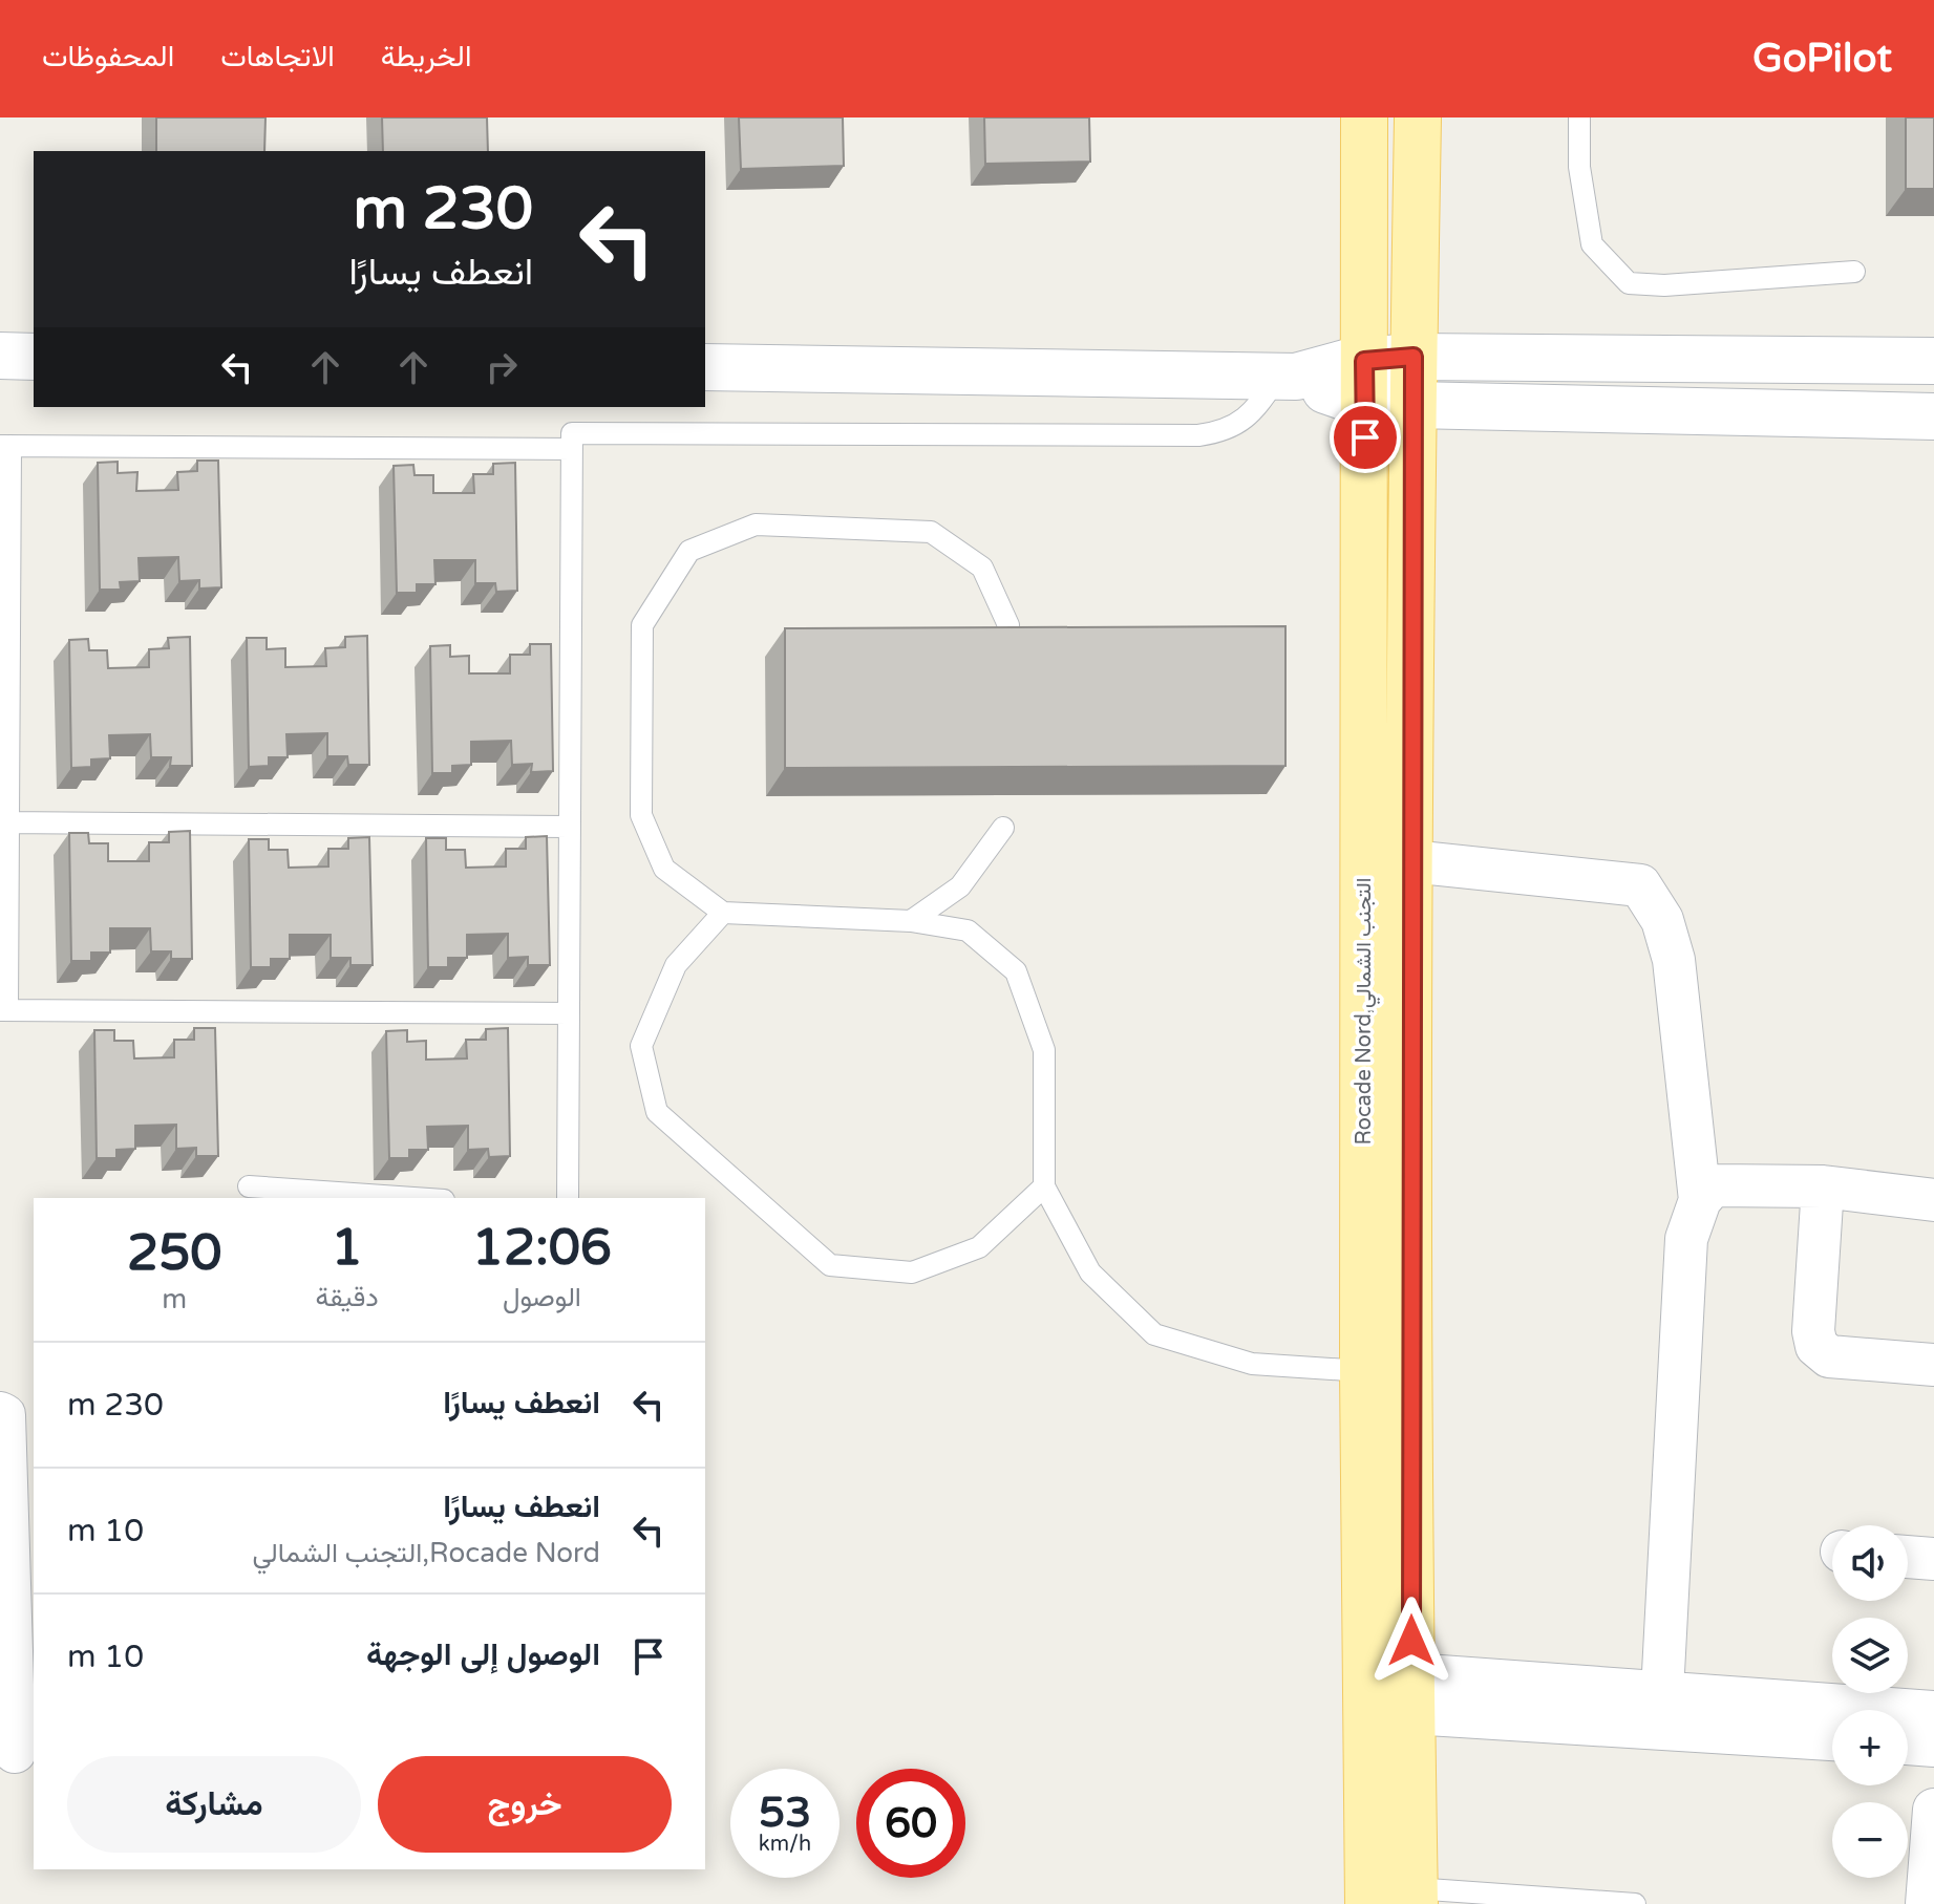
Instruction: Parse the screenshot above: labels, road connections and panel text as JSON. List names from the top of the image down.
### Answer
{
  "streets": {
    "main road": ["Rocade Nord,التجنب الشمالي"]
  },
  "page": {
    "header": "GoPilot",
    "nav": ["الخريطة", "الاتجاهات", "المحفوظات"],
    "turn": ["230 m", "انعطف يسارًا"],
    "eta": [
      "12:06",
      "الوصول",
      "1",
      "دقيقة",
      "250",
      "m"
    ],
    "list": [
      {
        "name": "انعطف يسارًا",
        "value": "230 m"
      },
      {
        "name": "انعطف يسارًا",
        "note": "Rocade Nord,التجنب الشمالي",
        "value": "10 m"
      },
      {
        "name": "الوصول إلى الوجهة",
        "value": "10 m"
      }
    ],
    "map_buttons": ["+", "−"],
    "buttons": ["خروج", "مشاركة"],
    "speed": "53 km/h",
    "limit": "60"
  }
}
